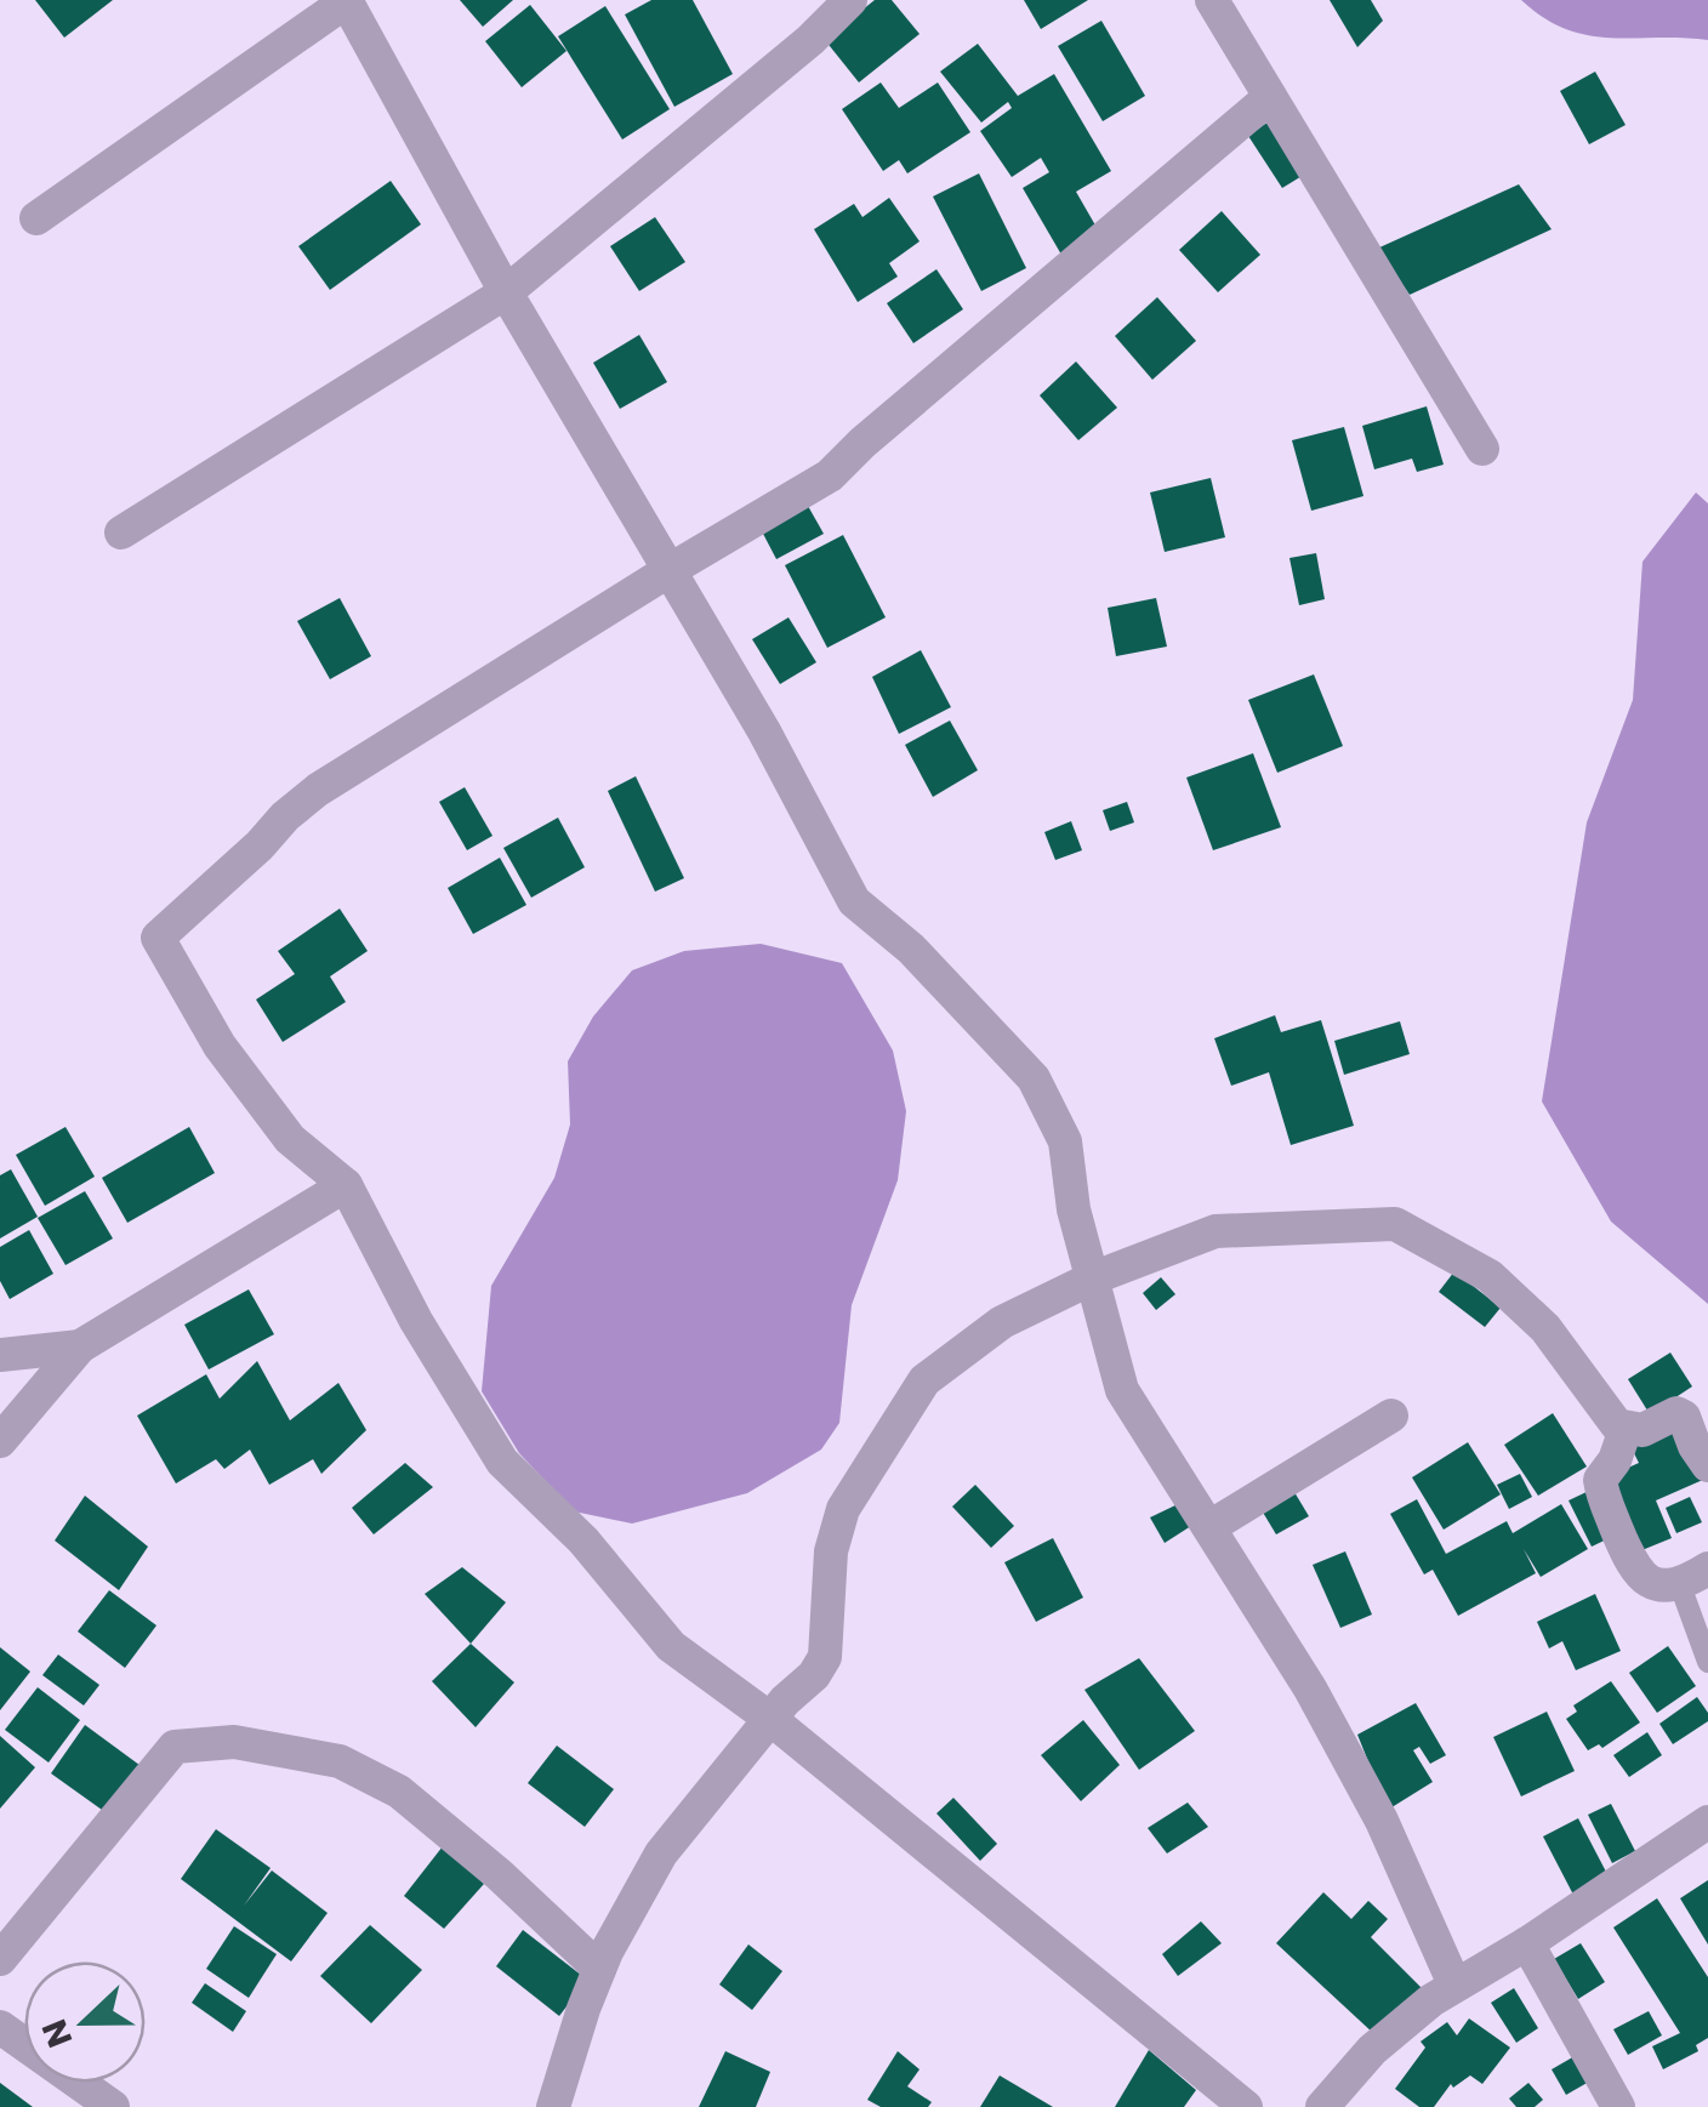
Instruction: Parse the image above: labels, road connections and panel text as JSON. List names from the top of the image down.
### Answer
{
  "north": "left"
}
